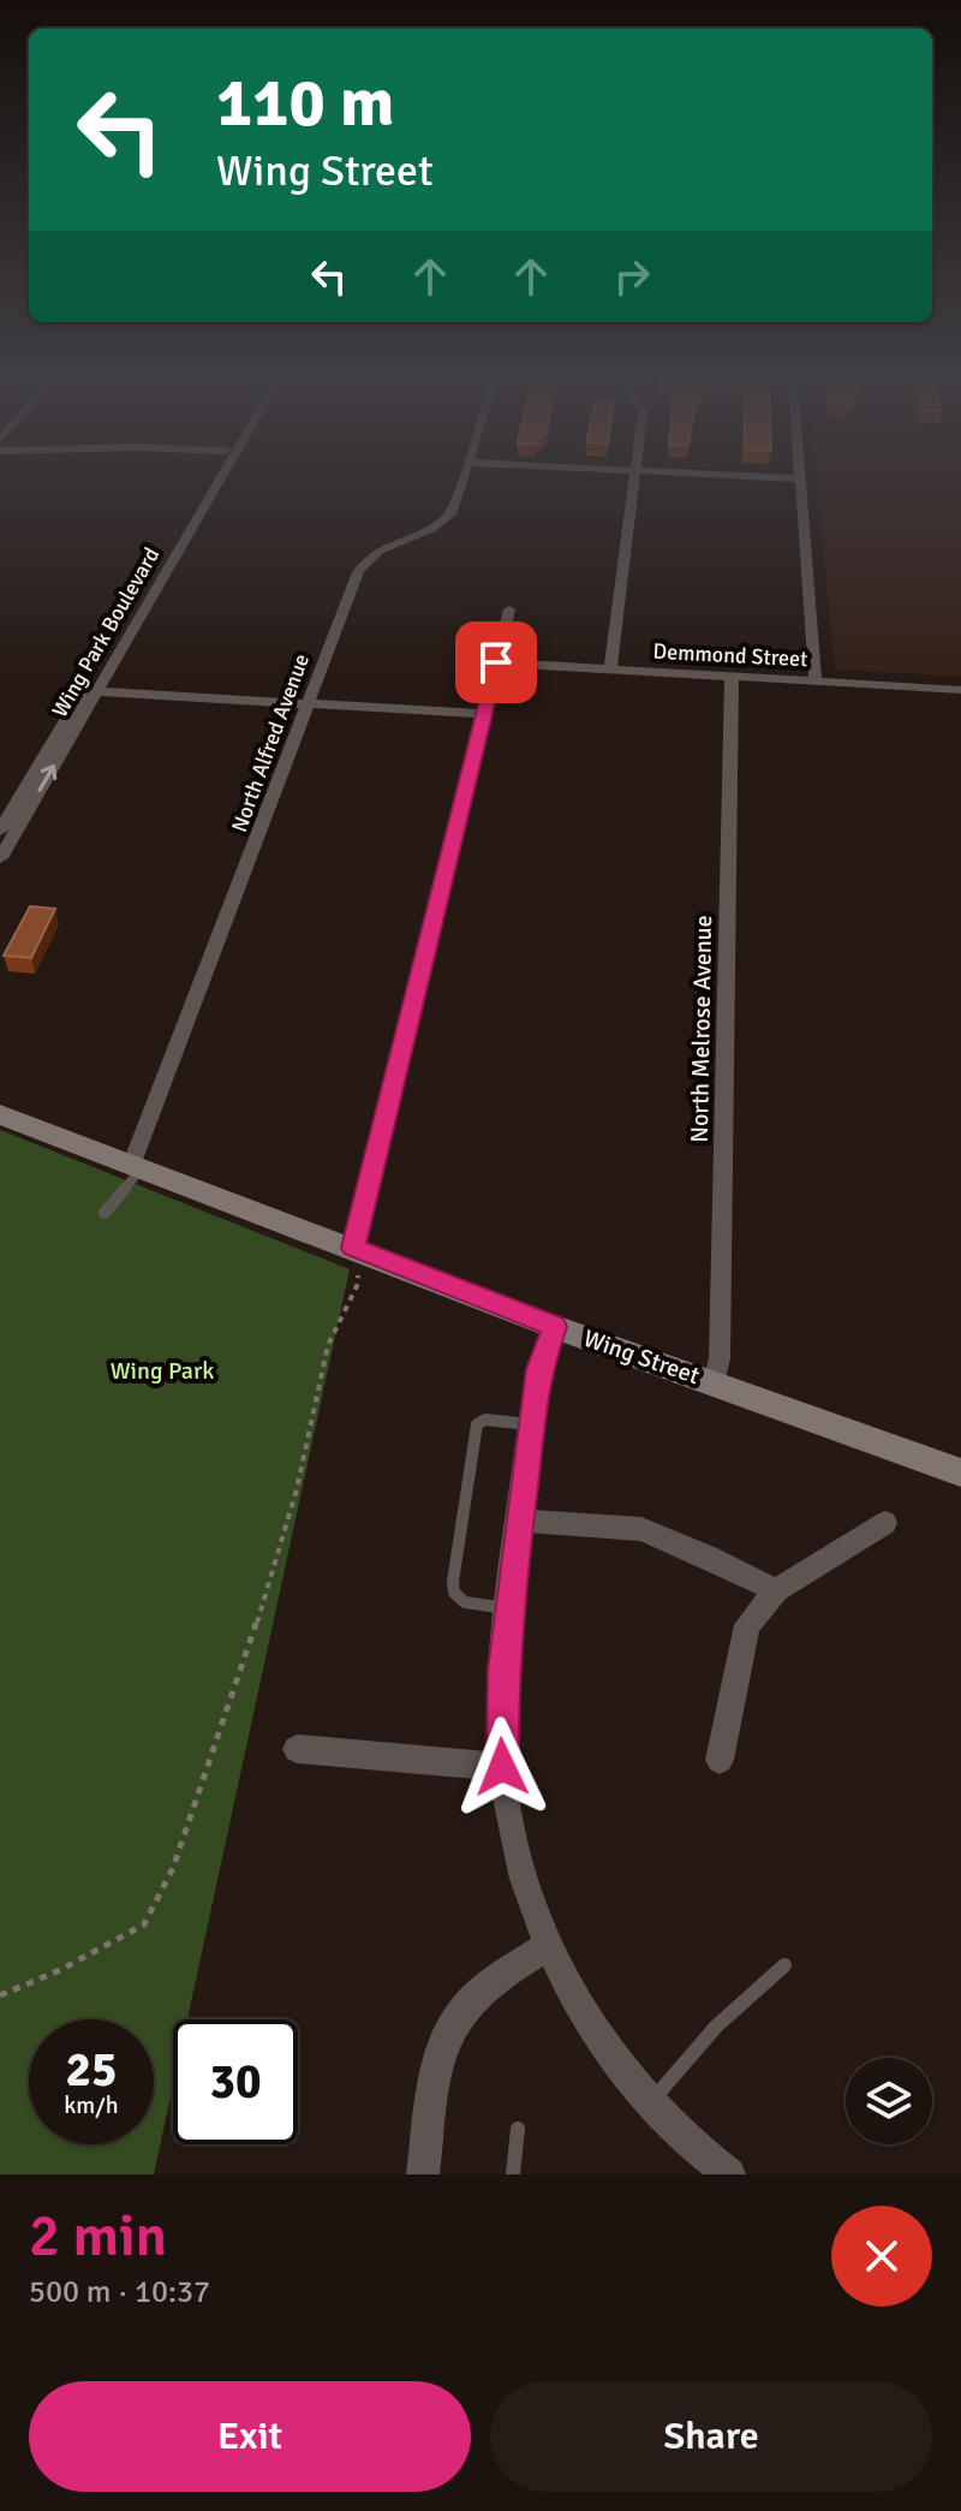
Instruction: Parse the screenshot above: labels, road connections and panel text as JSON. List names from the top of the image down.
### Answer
{
  "streets": {
    "street": [
      "Wing Park Boulevard",
      "Demmond Street",
      "North Alfred Avenue",
      "North Melrose Avenue",
      "Wing Street"
    ]
  },
  "crossings": [
    ["Demmond Street", "North Melrose Avenue"],
    ["North Alfred Avenue", "Wing Street"],
    ["North Melrose Avenue", "Wing Street"]
  ],
  "parks": ["Wing Park"],
  "page": {
    "turn": ["110 m", "Wing Street"],
    "speed": "25 km/h",
    "limit": "30",
    "heading": ["2 min", "500 m · 10:37"],
    "buttons": ["Exit", "Share"]
  }
}
